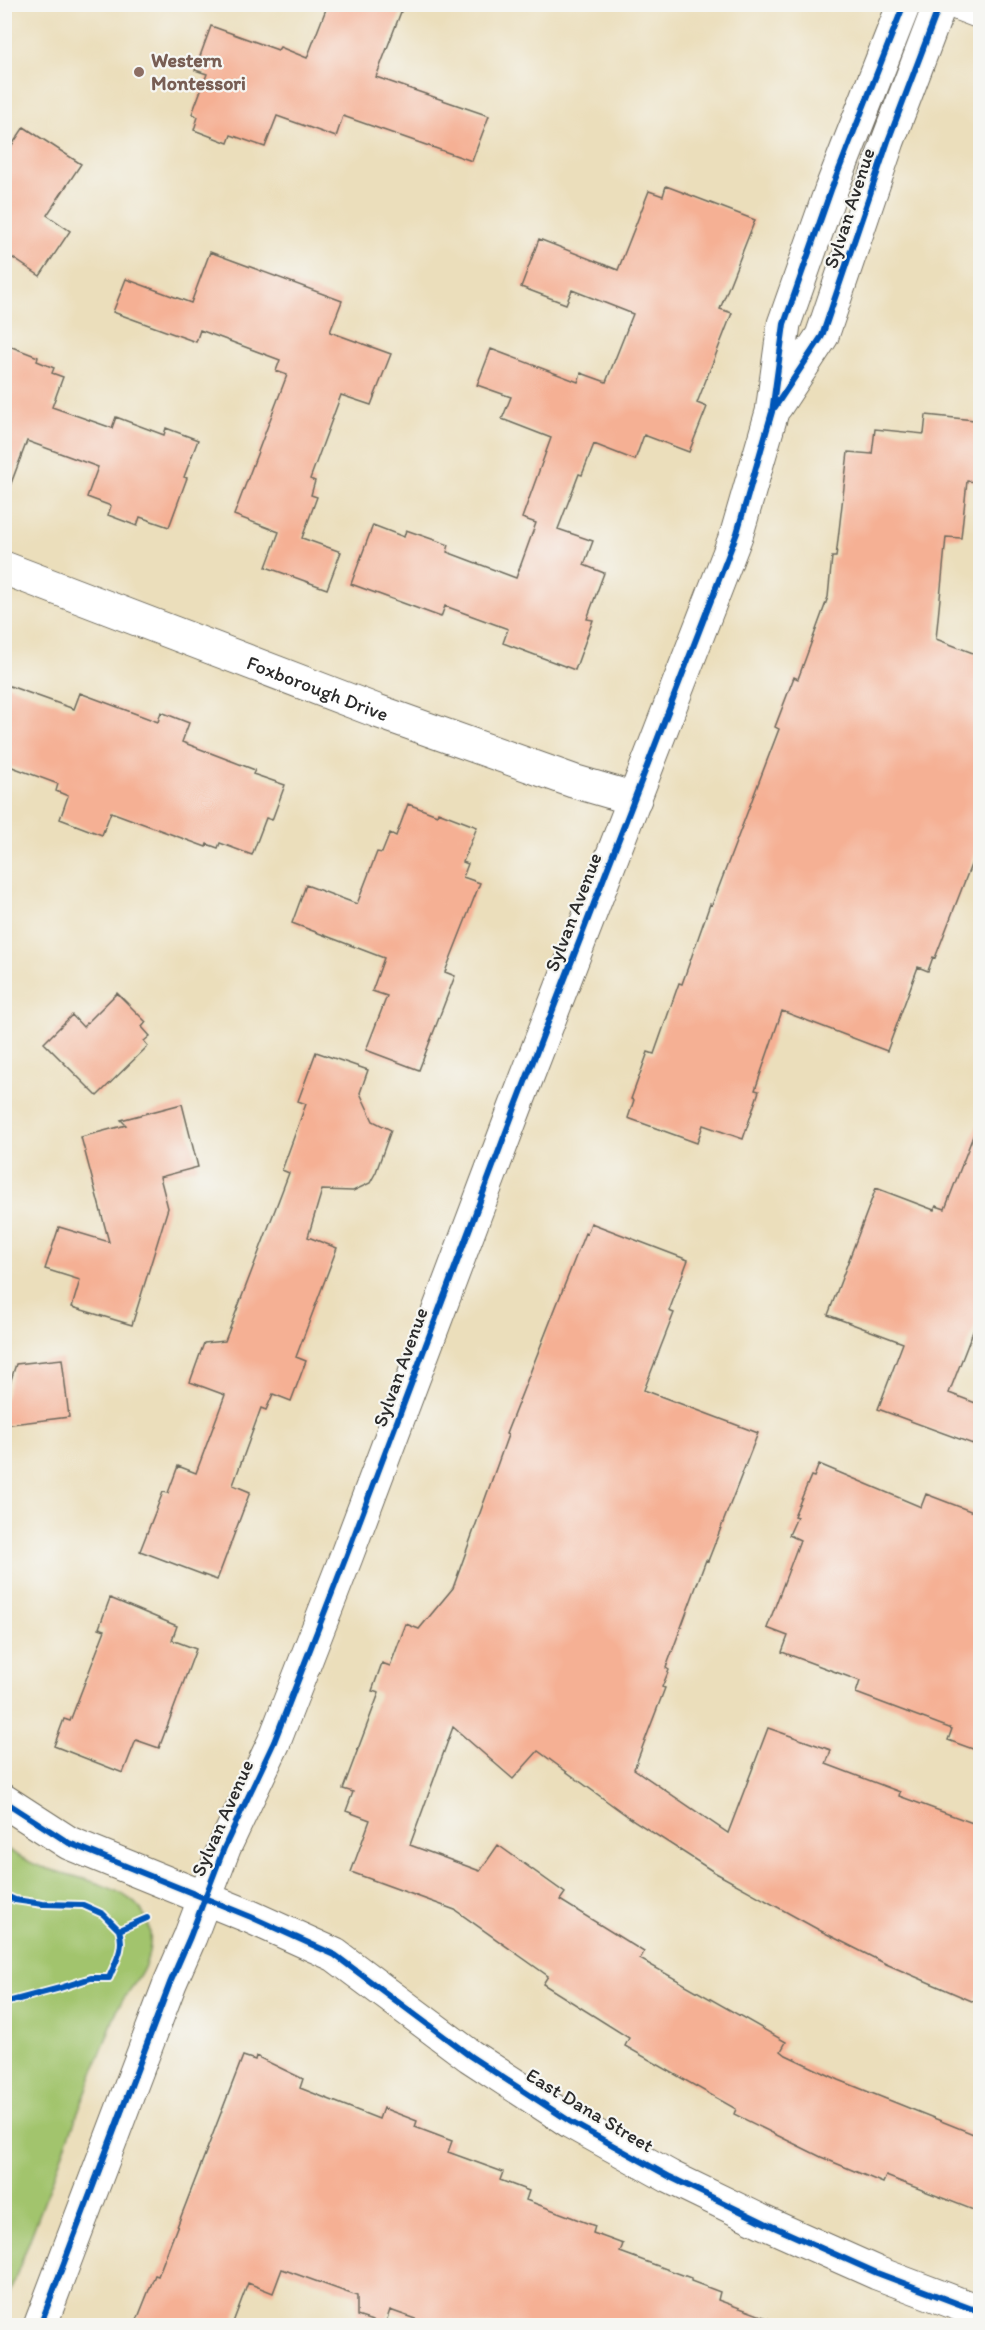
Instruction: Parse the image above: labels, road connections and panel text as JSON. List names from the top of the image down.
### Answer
{
  "streets": {
    "street": ["Sylvan Avenue", "Foxborough Drive", "East Dana Street"]
  },
  "crossings": [
    ["Sylvan Avenue", "Foxborough Drive"],
    ["Sylvan Avenue", "East Dana Street"]
  ],
  "places": ["Western Montessori"]
}
